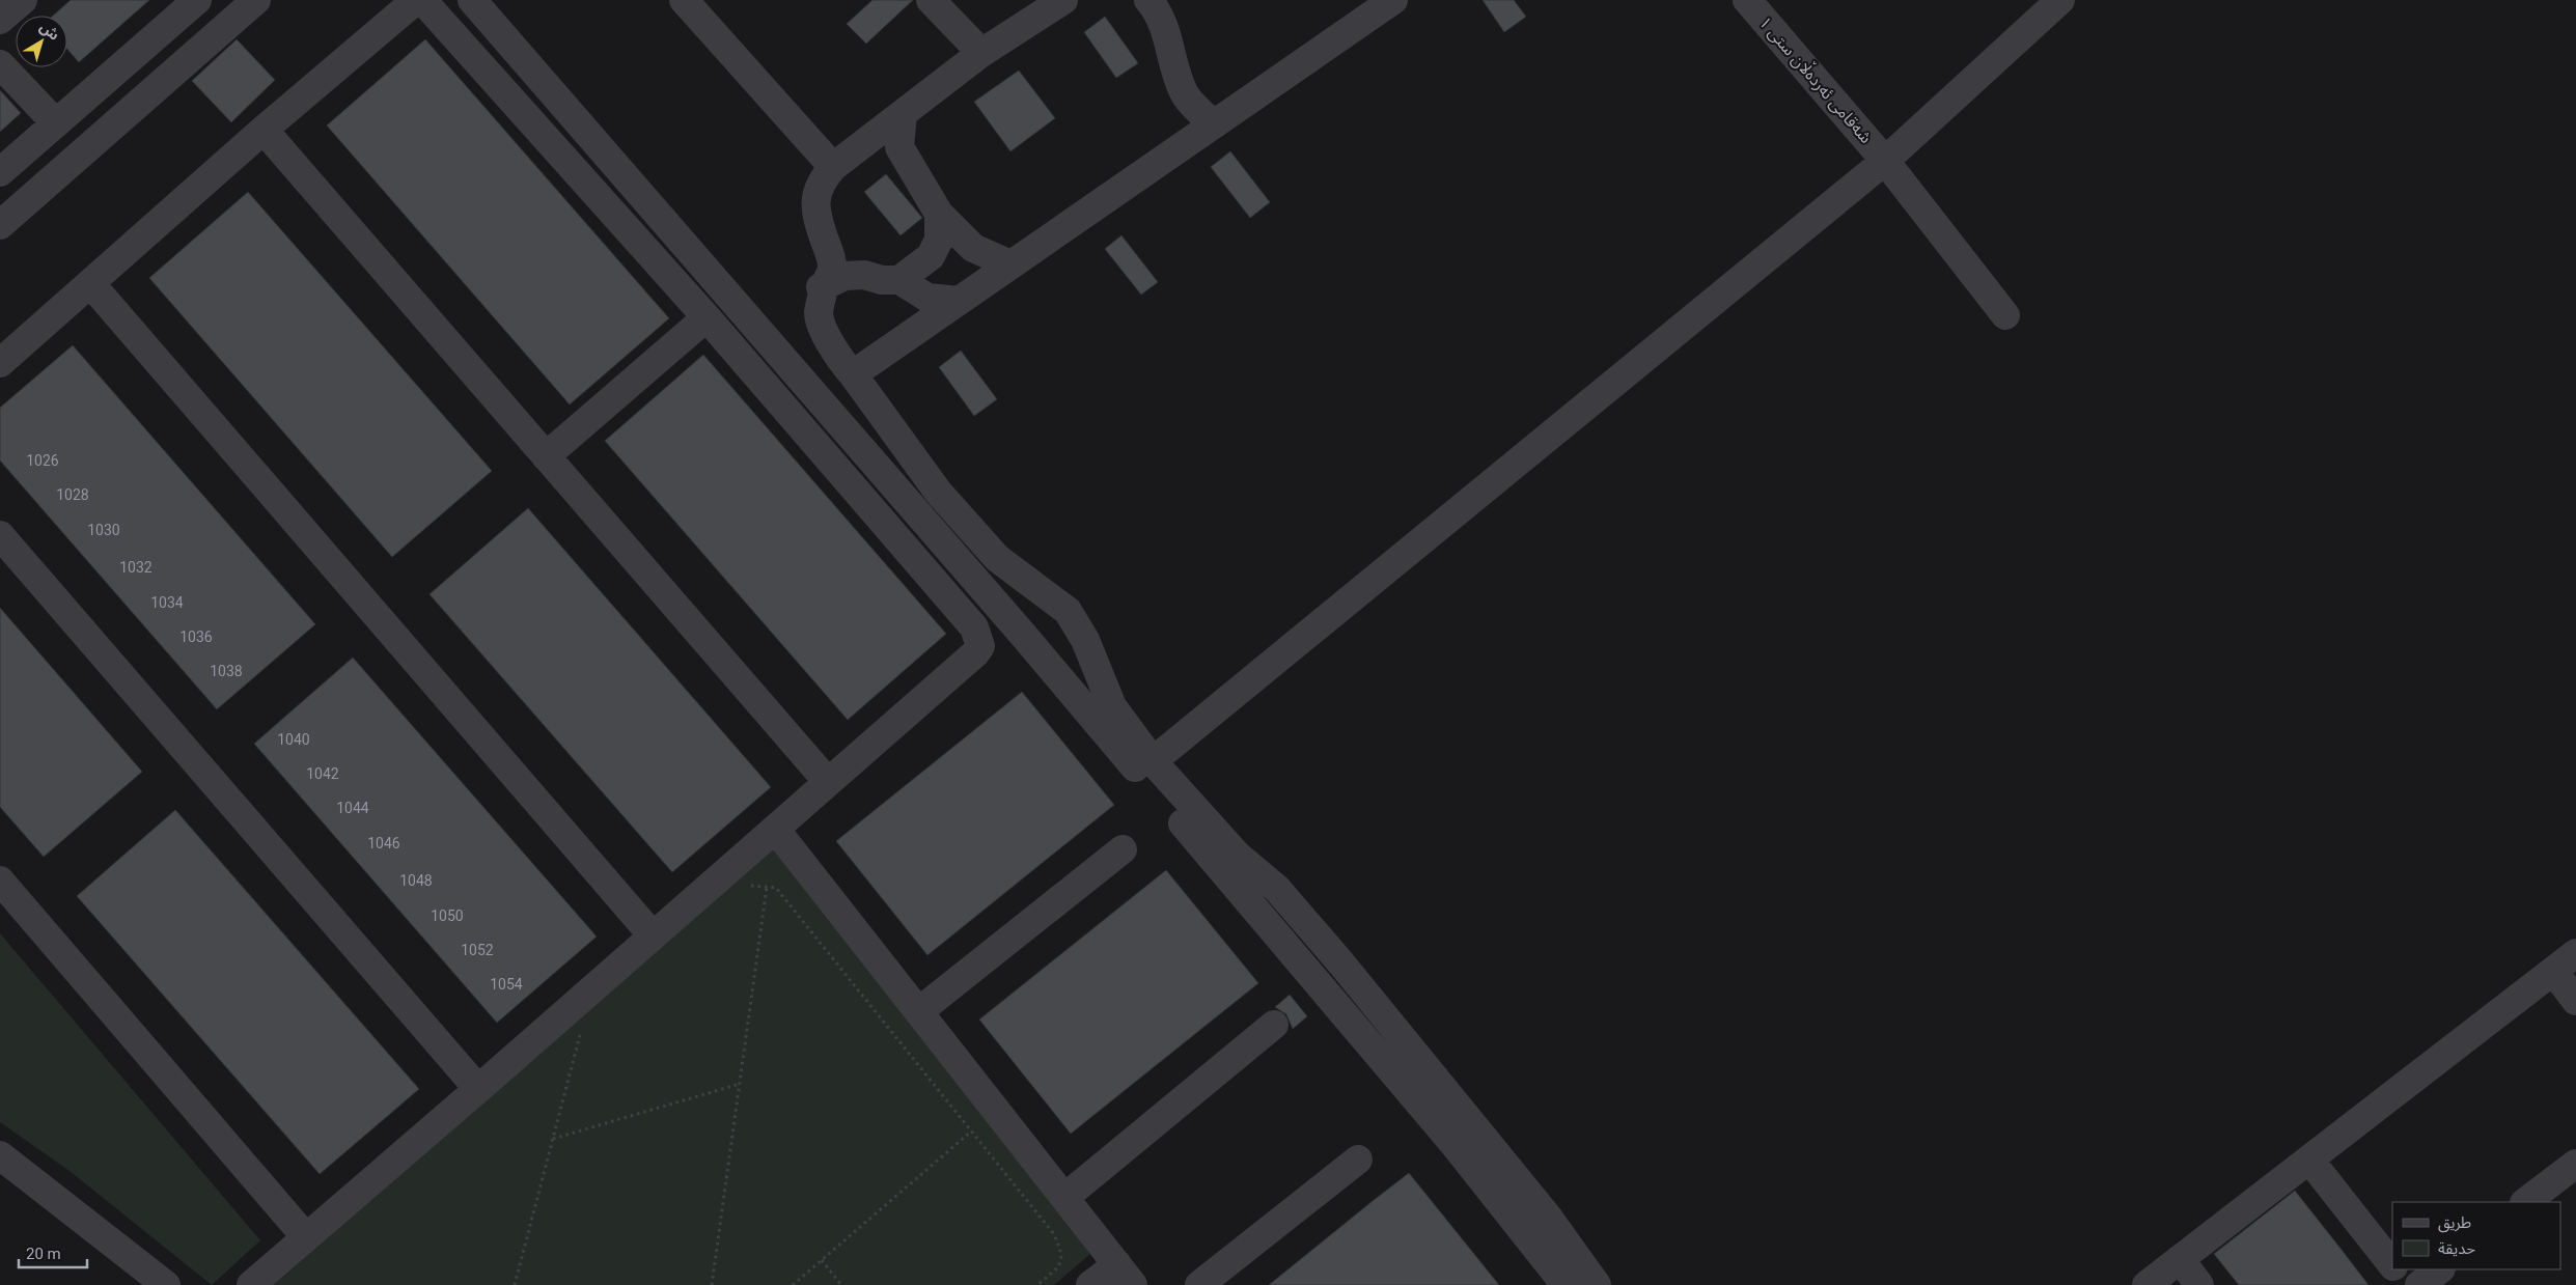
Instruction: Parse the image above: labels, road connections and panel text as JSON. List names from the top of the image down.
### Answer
{
  "streets": {
    "street": ["شەقامی ئەردەڵان ستی ١"]
  },
  "house_numbers": [
    "1026",
    "1028",
    "1030",
    "1032",
    "1034",
    "1036",
    "1038",
    "1040",
    "1042",
    "1044",
    "1046",
    "1048",
    "1050",
    "1052",
    "1054"
  ],
  "legend": ["طريق", "حديقة"],
  "scale_bar": "20 m",
  "north": "top right"
}
